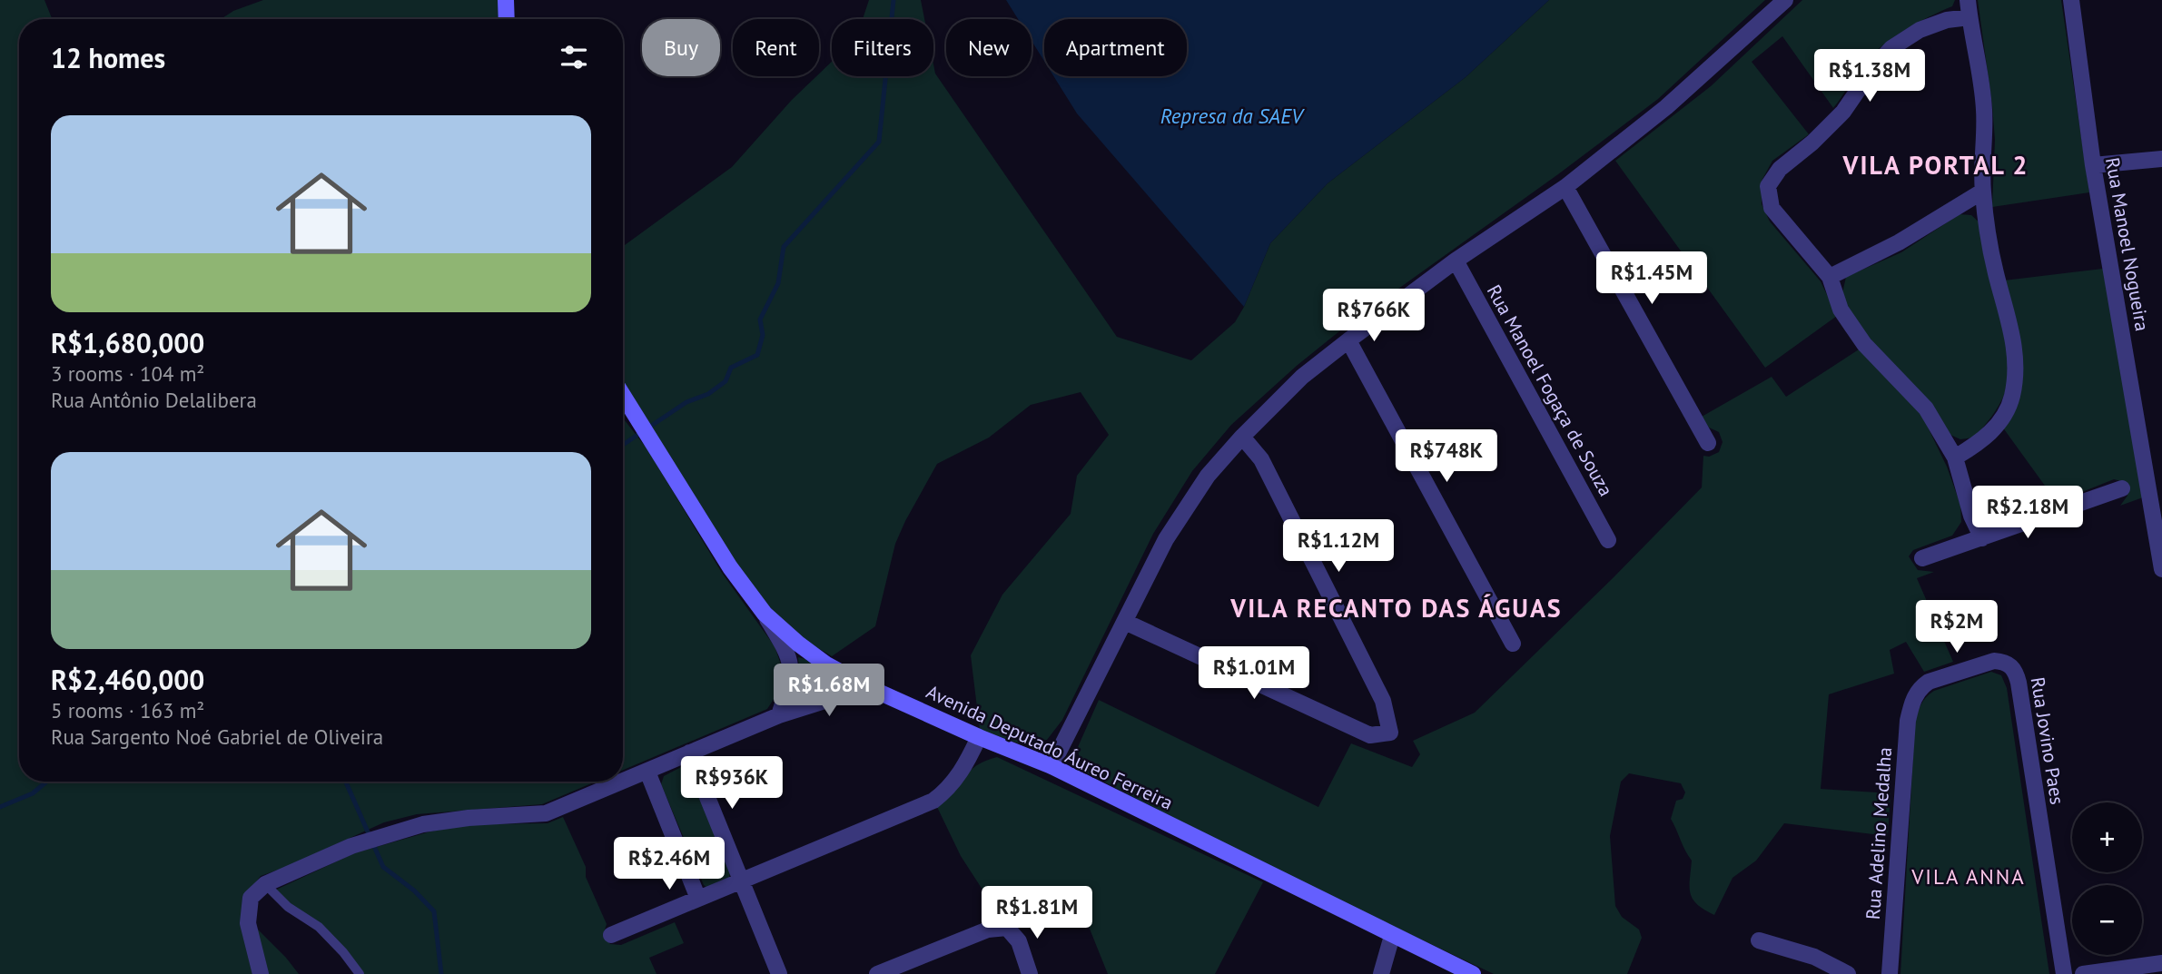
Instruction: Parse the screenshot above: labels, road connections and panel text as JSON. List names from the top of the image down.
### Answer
{
  "streets": {
    "main road": ["Avenida Deputado Áureo Ferreira"],
    "street": [
      "Rua Manoel Nogueira",
      "Rua Manoel Fogaça de Souza",
      "Rua Jovino Paes",
      "Rua Adelino Medalha"
    ]
  },
  "crossings": [
    ["Rua Jovino Paes", "Rua Adelino Medalha"]
  ],
  "districts": ["VILA PORTAL 2", "VILA RECANTO DAS ÁGUAS", "VILA ANNA"],
  "water": ["Represa da SAEV"],
  "page": {
    "chip": [
      "Buy",
      "Rent",
      "Filters",
      "New",
      "Apartment"
    ],
    "heading": "12 homes",
    "price": [
      "R$1.38M",
      "R$1.45M",
      "R$766K",
      "R$748K",
      "R$2.18M",
      "R$1.12M",
      "R$2M",
      "R$1.01M",
      "R$1.68M",
      "R$936K",
      "R$2.46M",
      "R$1.81M"
    ],
    "list": [
      {
        "name": "R$1,680,000",
        "note": "3 rooms · 104 m² · Rua Antônio Delalibera"
      },
      {
        "name": "R$2,460,000",
        "note": "5 rooms · 163 m² · Rua Sargento Noé Gabriel de Oliveira"
      }
    ],
    "map_buttons": ["+", "−"]
  }
}
